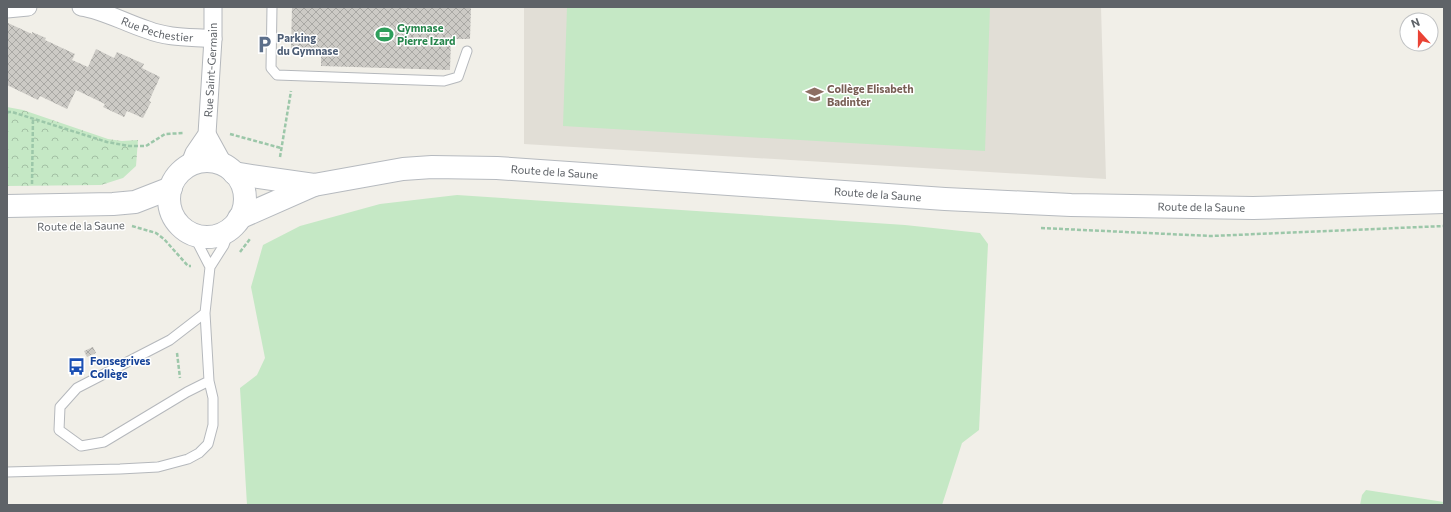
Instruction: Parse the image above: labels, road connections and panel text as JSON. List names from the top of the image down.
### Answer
{
  "streets": {
    "street": ["Rue Pechestier", "Rue Saint-Germain", "Route de la Saune"]
  },
  "crossings": [
    ["Rue Pechestier", "Rue Saint-Germain"],
    ["Rue Saint-Germain", "Route de la Saune"]
  ],
  "places": {
    "sports": ["Gymnase Pierre Izard"],
    "parking": ["Parking du Gymnase"],
    "school or university": ["Collège Elisabeth Badinter"],
    "bus stop": ["Fonsegrives Collège"]
  },
  "north": "top"
}
